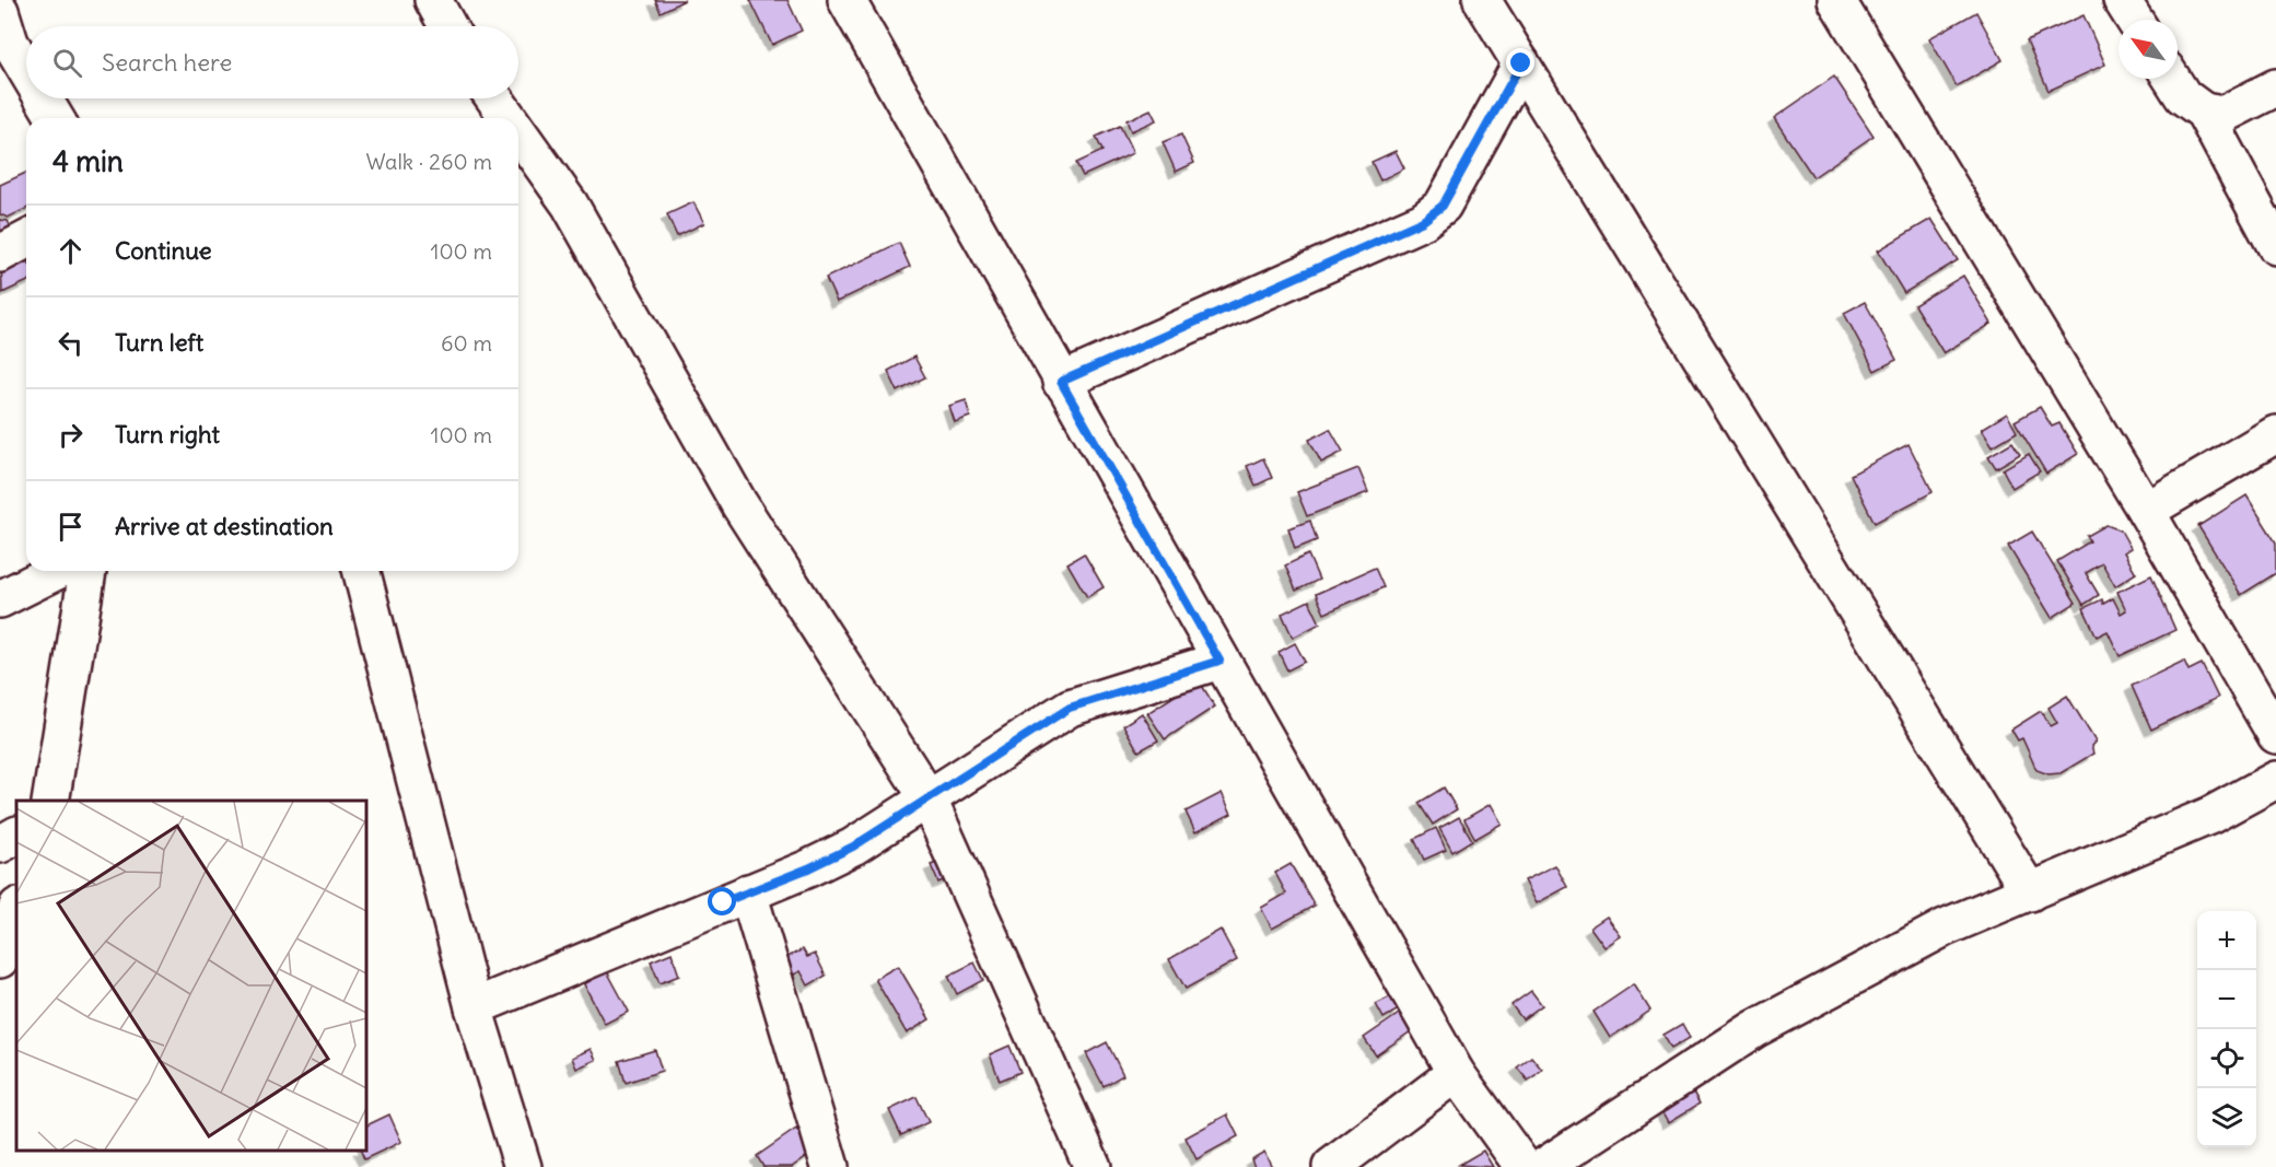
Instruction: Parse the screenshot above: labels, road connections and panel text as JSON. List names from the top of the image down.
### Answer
{
  "north": "top left",
  "page": {
    "search": "Search here",
    "heading": ["4 min", "Walk · 260 m"],
    "list": [
      ["Continue", "100 m"],
      ["Turn left", "60 m"],
      ["Turn right", "100 m"],
      "Arrive at destination"
    ],
    "map_buttons": ["+", "−"]
  }
}
